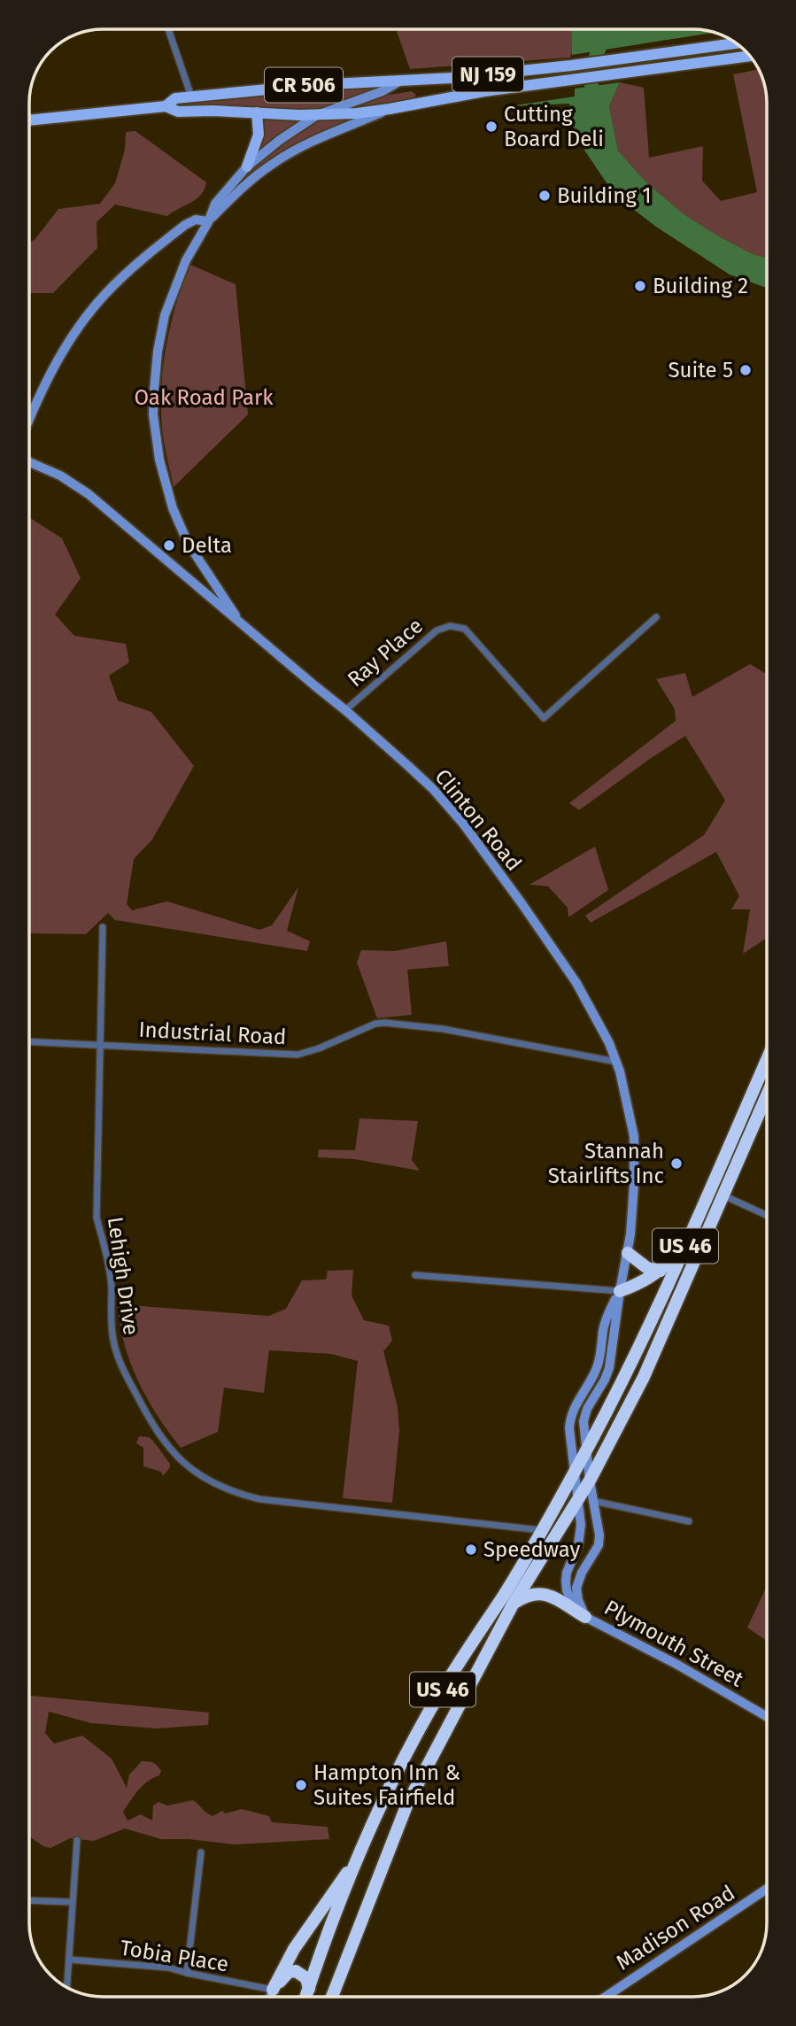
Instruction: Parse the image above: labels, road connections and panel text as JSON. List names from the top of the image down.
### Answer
{
  "streets": {
    "highway": ["US 46"],
    "main road": ["NJ 159", "CR 506"],
    "street": [
      "Ray Place",
      "Clinton Road",
      "Industrial Road",
      "Lehigh Drive",
      "Plymouth Street",
      "Madison Road",
      "Tobia Place"
    ]
  },
  "crossings": [
    ["NJ 159", "CR 506"],
    ["NJ 159", "Clinton Road"],
    ["NJ 159", "US 46"],
    ["NJ 159", "Plymouth Street"],
    ["Ray Place", "Clinton Road"],
    ["Clinton Road", "Industrial Road"],
    ["Industrial Road", "Lehigh Drive"],
    ["US 46", "Lehigh Drive"],
    ["US 46", "Plymouth Street"]
  ],
  "parks": ["Oak Road Park"],
  "places": [
    "Cutting Board Deli",
    "Building 1",
    "Building 2",
    "Suite 5",
    "Delta",
    "Stannah Stairlifts Inc",
    "Speedway",
    "Hampton Inn & Suites Fairfield"
  ]
}
